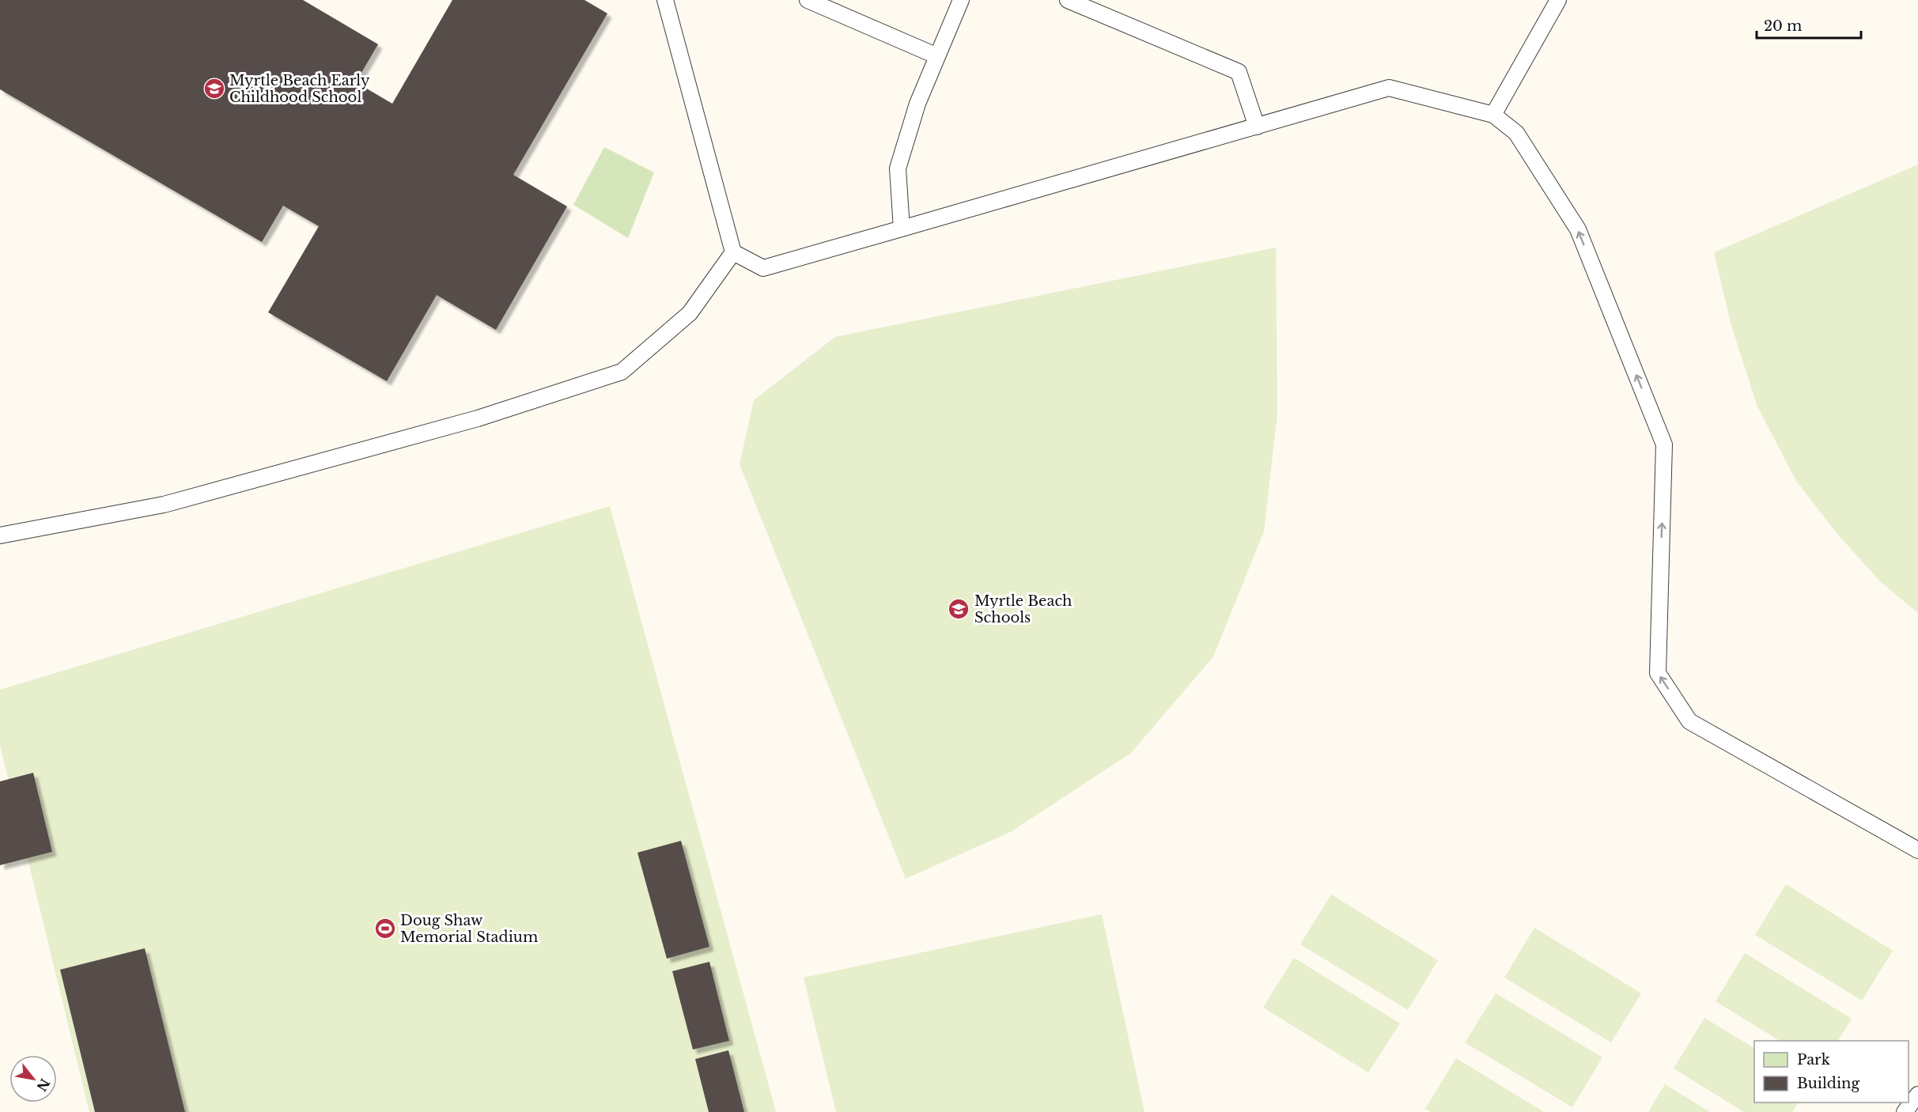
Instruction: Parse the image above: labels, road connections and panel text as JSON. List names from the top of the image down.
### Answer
{
  "places": {
    "school or university": ["Myrtle Beach Early Childhood School", "Myrtle Beach Schools"],
    "sports": ["Doug Shaw Memorial Stadium"]
  },
  "legend": ["Park", "Building"],
  "scale_bar": "20 m",
  "north": "bottom right"
}
